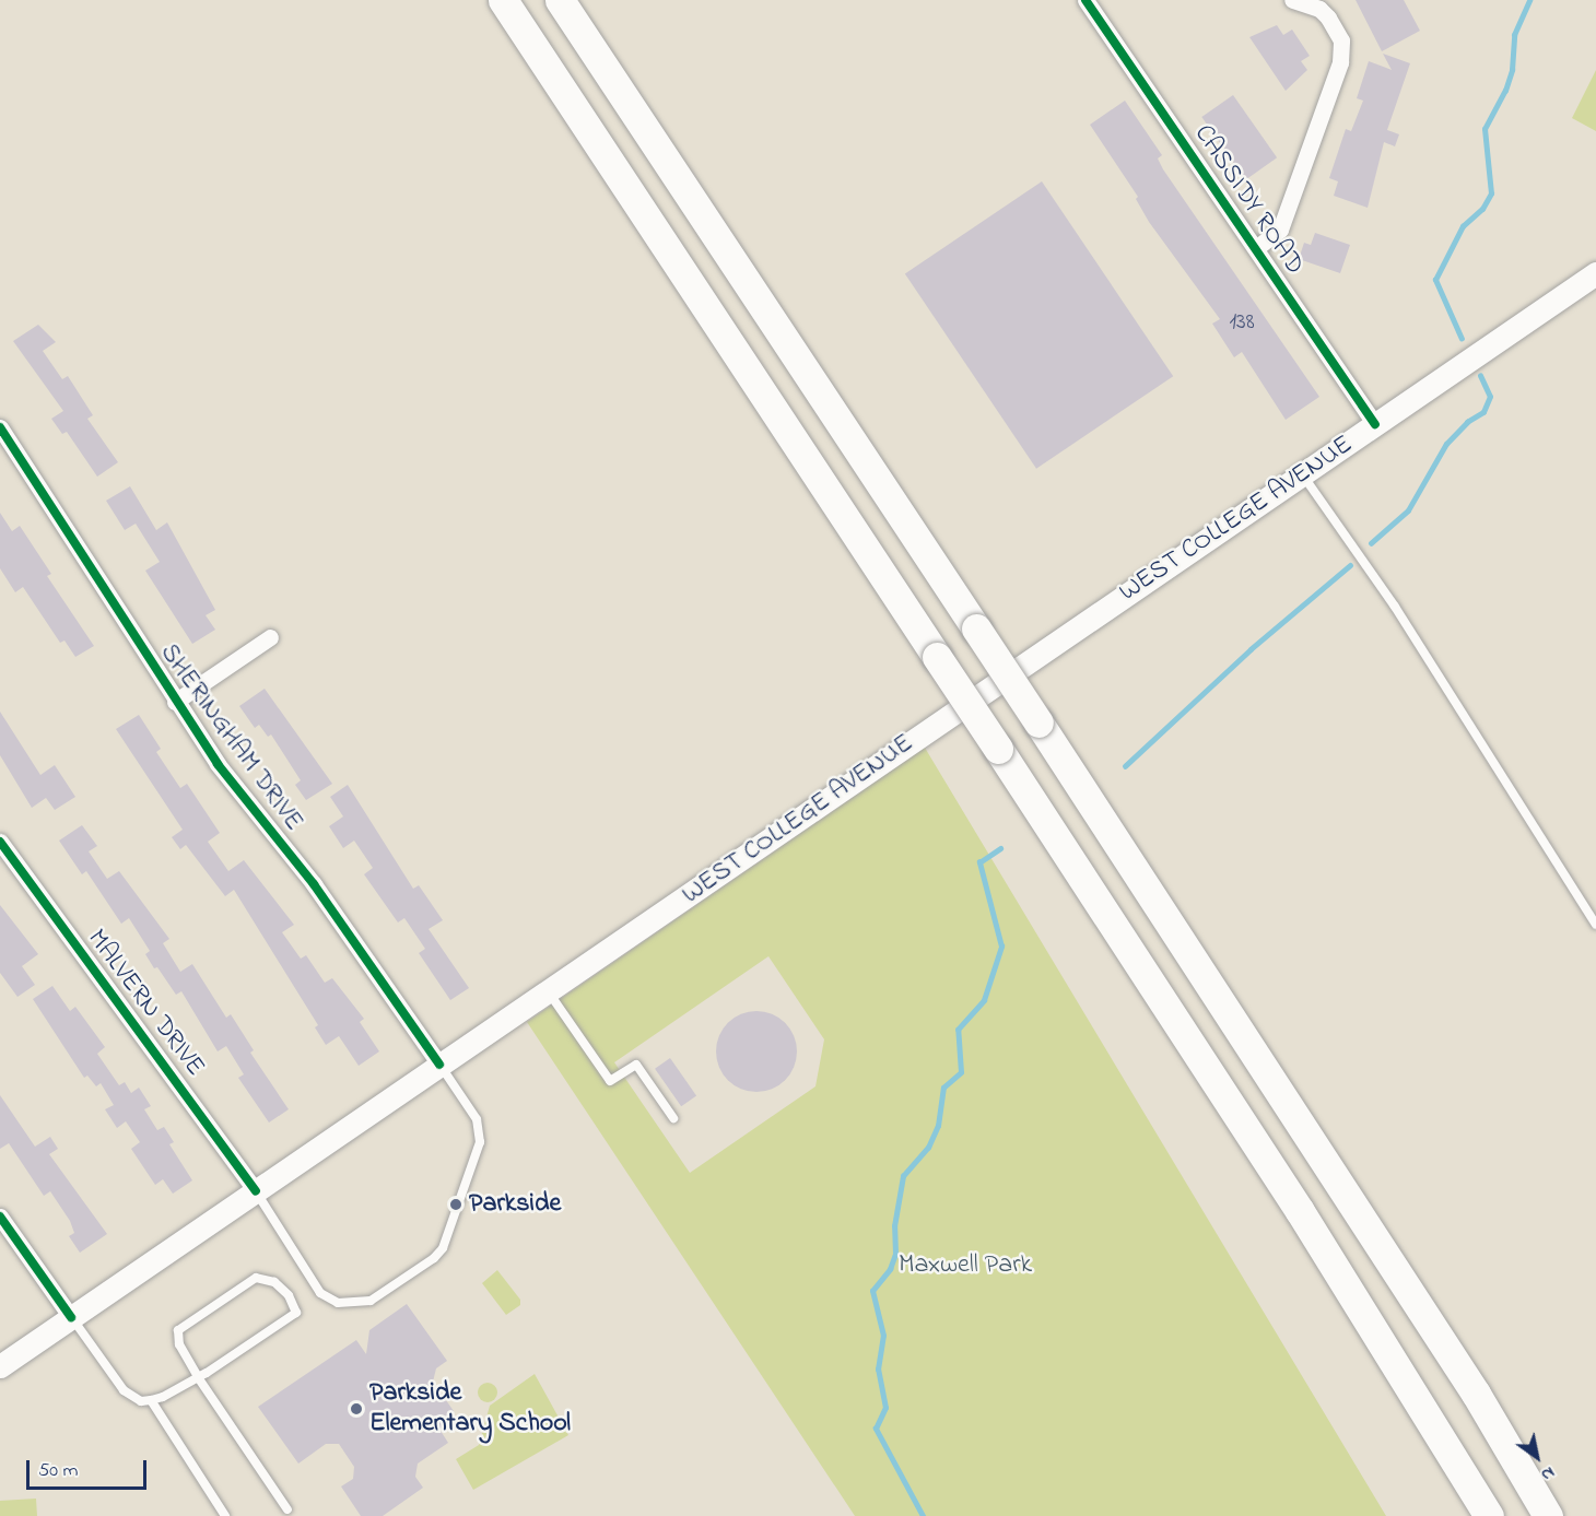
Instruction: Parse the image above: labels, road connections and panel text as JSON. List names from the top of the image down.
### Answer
{
  "streets": {
    "main road": ["WEST COLLEGE AVENUE"],
    "street": ["CASSIDY ROAD", "SHERINGHAM DRIVE", "MALVERN DRIVE"]
  },
  "crossings": [
    ["CASSIDY ROAD", "WEST COLLEGE AVENUE"],
    ["WEST COLLEGE AVENUE", "SHERINGHAM DRIVE"],
    ["WEST COLLEGE AVENUE", "MALVERN DRIVE"]
  ],
  "parks": ["Maxwell Park"],
  "places": ["Parkside", "Parkside Elementary School"],
  "house_numbers": ["138"],
  "scale_bar": "50 m",
  "north": "bottom right"
}
